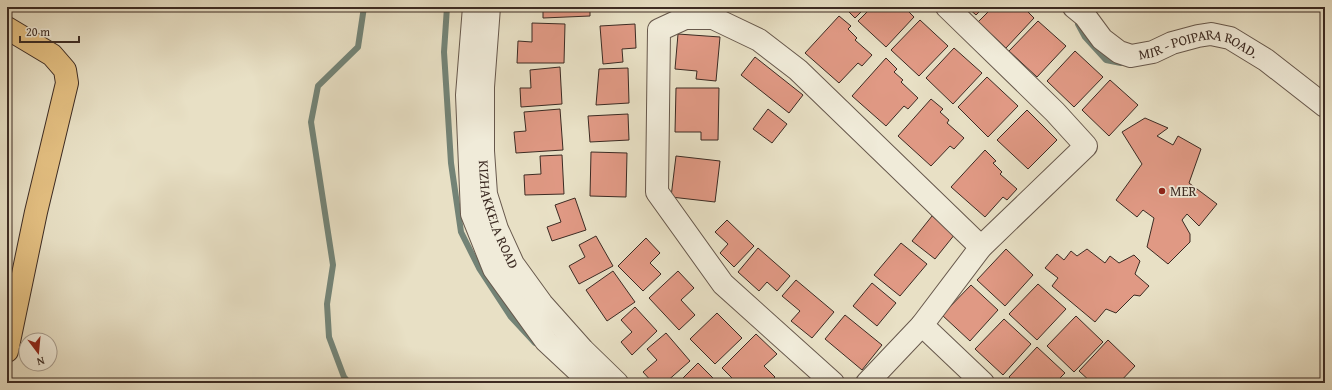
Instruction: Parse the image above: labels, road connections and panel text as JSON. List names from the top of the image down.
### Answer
{
  "streets": {
    "street": ["MIR - POIPARA ROAD.", "KIZHAKKELA ROAD"]
  },
  "places": ["MER"],
  "scale_bar": "20 m",
  "north": "bottom"
}
